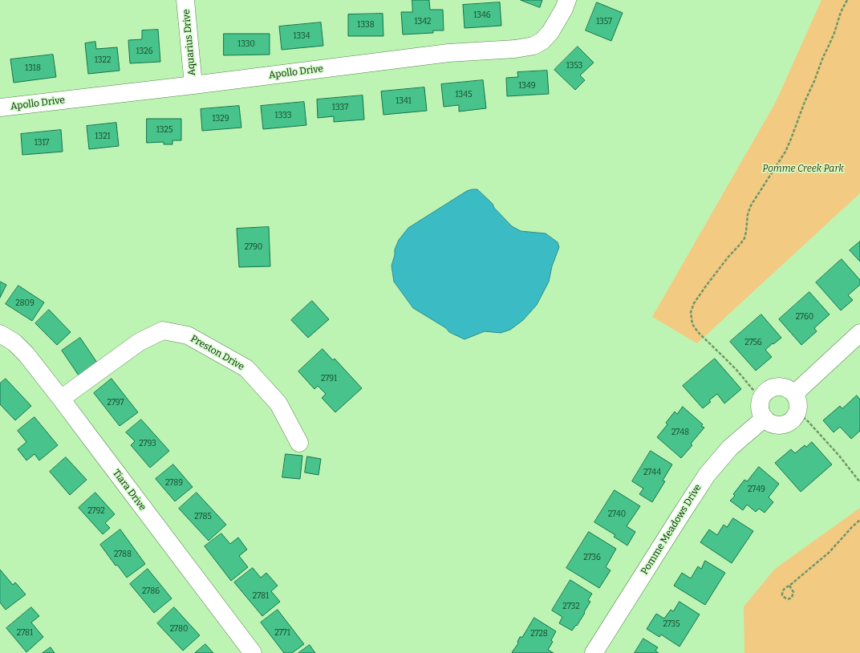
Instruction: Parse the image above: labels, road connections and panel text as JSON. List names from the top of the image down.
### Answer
{
  "streets": {
    "street": [
      "Aquarius Drive",
      "Apollo Drive",
      "Preston Drive",
      "Tiara Drive",
      "Pomme Meadows Drive"
    ]
  },
  "crossings": [
    ["Aquarius Drive", "Apollo Drive"],
    ["Preston Drive", "Tiara Drive"]
  ],
  "parks": ["Pomme Creek Park"],
  "house_numbers": [
    "1346",
    "1342",
    "1357",
    "1338",
    "1334",
    "1330",
    "1326",
    "1322",
    "1353",
    "1318",
    "1349",
    "1345",
    "1341",
    "1337",
    "1333",
    "1329",
    "1325",
    "1321",
    "1317",
    "2790",
    "2809",
    "2760",
    "2756",
    "2791",
    "2797",
    "2748",
    "2793",
    "2744",
    "2789",
    "2749",
    "2792",
    "2740",
    "2785",
    "2788",
    "2736",
    "2786",
    "2781",
    "2732",
    "2735",
    "2780",
    "2781",
    "2771",
    "2728"
  ]
}
